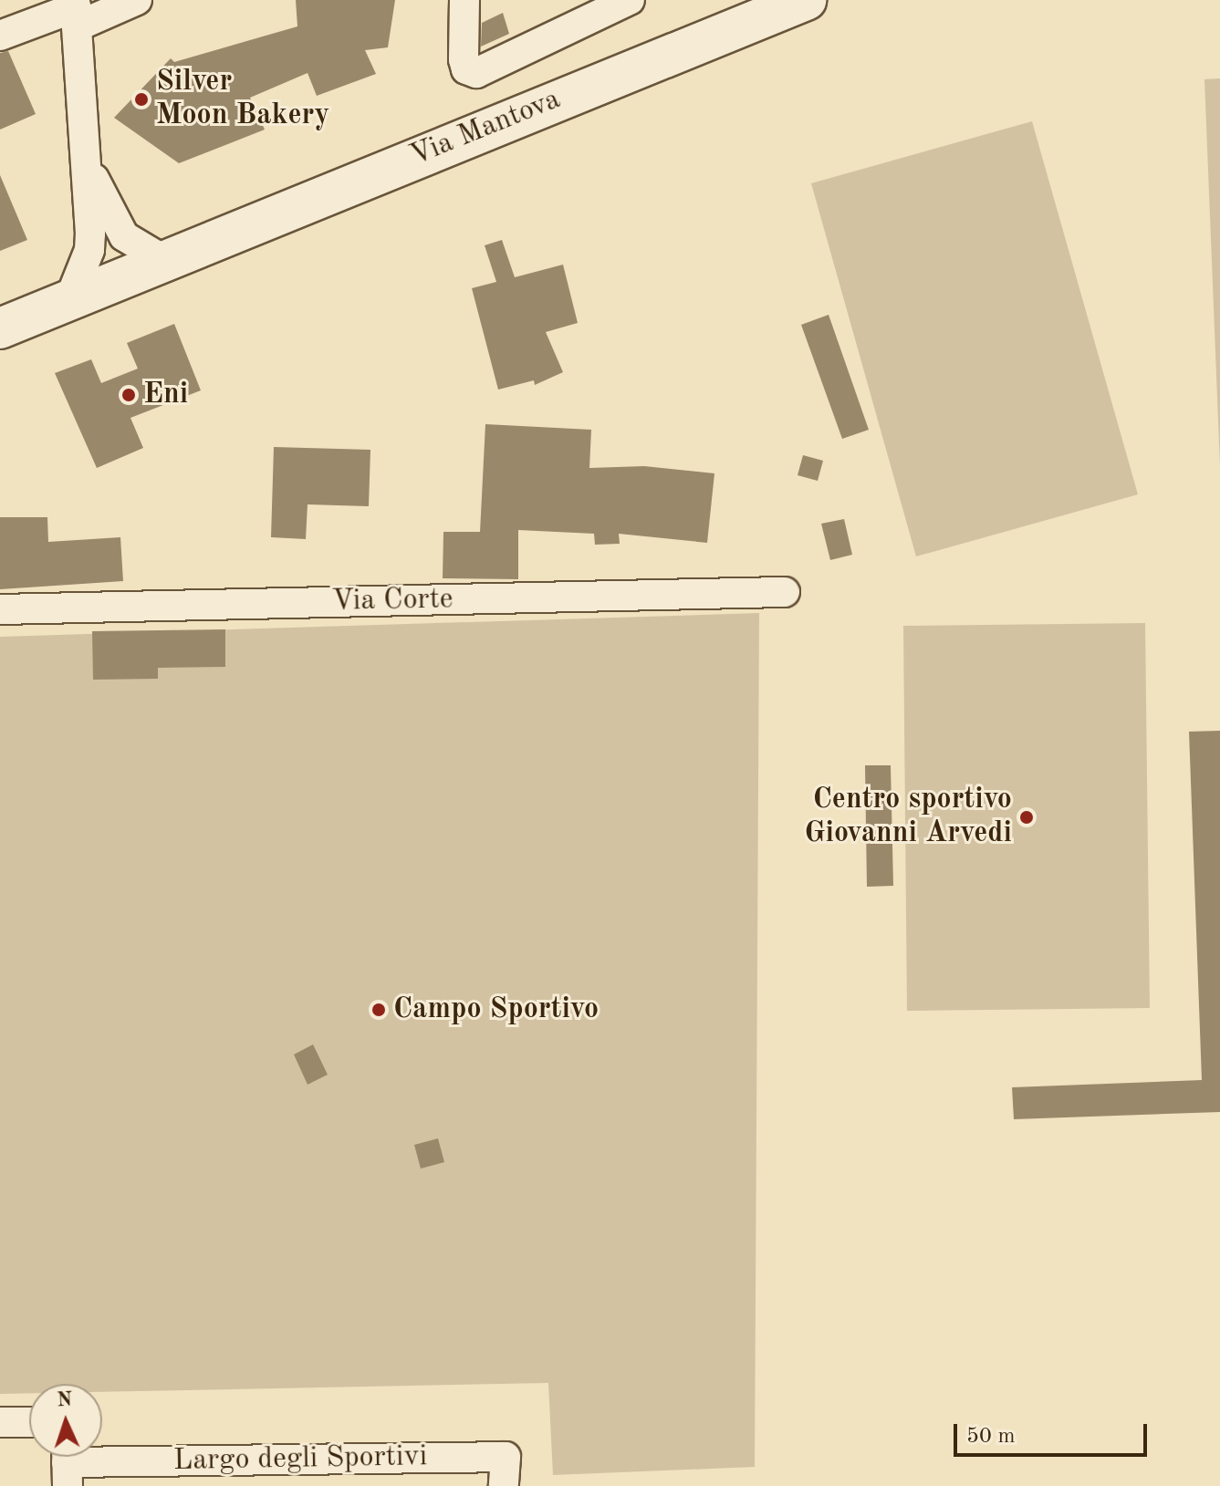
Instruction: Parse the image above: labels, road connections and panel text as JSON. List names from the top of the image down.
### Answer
{
  "streets": {
    "main road": ["Via Mantova"],
    "street": ["Via Corte", "Largo degli Sportivi"]
  },
  "places": [
    "Silver Moon Bakery",
    "Eni",
    "Centro sportivo Giovanni Arvedi",
    "Campo Sportivo"
  ],
  "scale_bar": "50 m",
  "north": "top"
}
